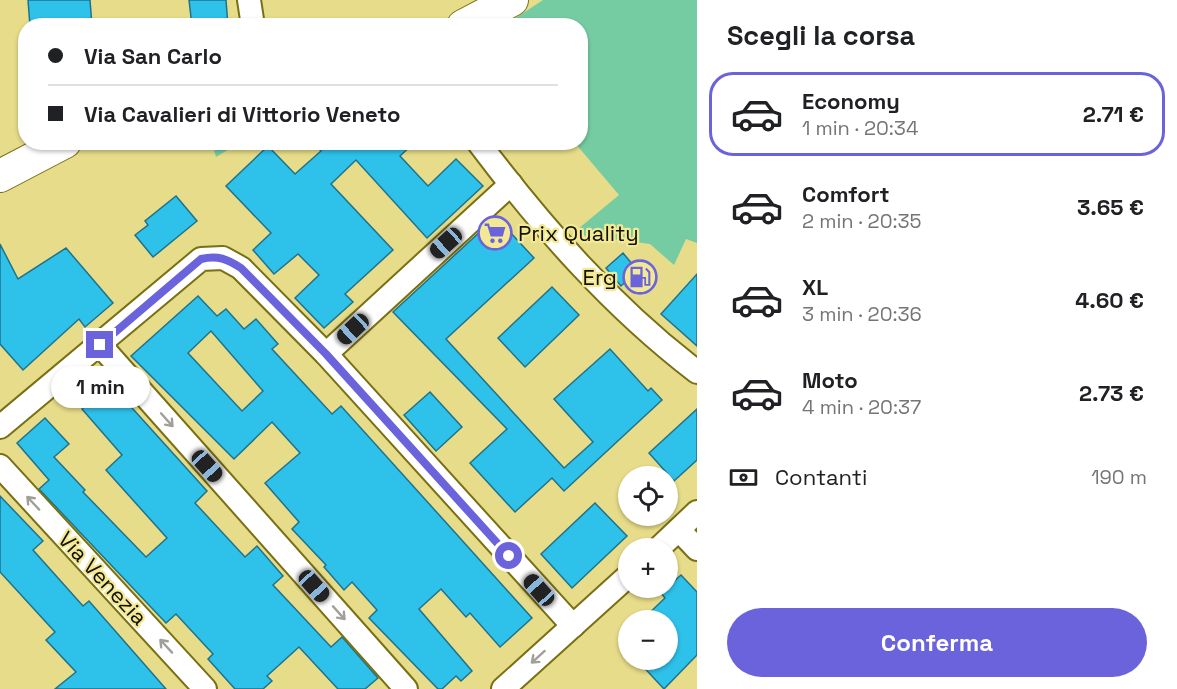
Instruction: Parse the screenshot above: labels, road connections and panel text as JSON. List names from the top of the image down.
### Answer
{
  "streets": {
    "street": ["Via Venezia"]
  },
  "places": {
    "supermarket": ["Prix Quality"],
    "fuel station": ["Erg"]
  },
  "page": {
    "heading": "Scegli la corsa",
    "banner": ["Via San Carlo", "Via Cavalieri di Vittorio Veneto"],
    "list": [
      {
        "name": "Economy",
        "note": "1 min · 20:34",
        "value": "2.71 €"
      },
      {
        "name": "Comfort",
        "note": "2 min · 20:35",
        "value": "3.65 €"
      },
      {
        "name": "XL",
        "note": "3 min · 20:36",
        "value": "4.60 €"
      },
      {
        "name": "Moto",
        "note": "4 min · 20:37",
        "value": "2.73 €"
      }
    ],
    "bubble": "1 min",
    "pay": ["Contanti", "190 m"],
    "map_buttons": ["+", "−"],
    "buttons": "Conferma"
  }
}
